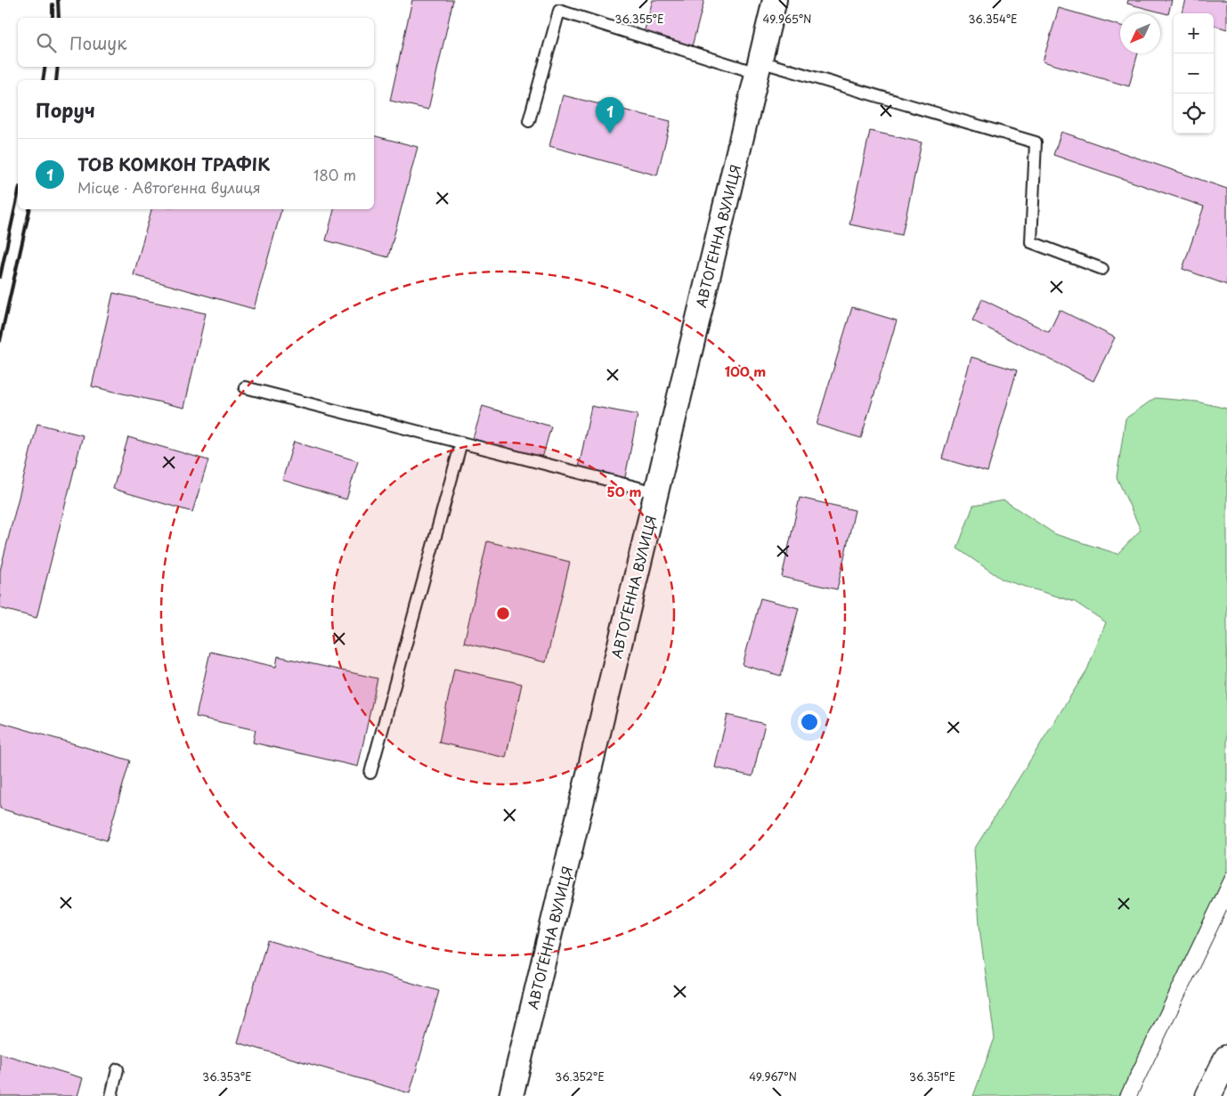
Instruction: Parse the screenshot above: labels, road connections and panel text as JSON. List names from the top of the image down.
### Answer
{
  "streets": {
    "street": ["АВТОҐЕННА ВУЛИЦЯ"]
  },
  "north": "bottom left",
  "page": {
    "map_buttons": ["+", "−"],
    "search": "Пошук",
    "heading": "Поруч",
    "pins": "1",
    "list": [
      {
        "mark": "1",
        "name": "ТОВ КОМКОН ТРАФІК",
        "note": "Місце · Автоґенна вулиця",
        "value": "180 m"
      }
    ]
  },
  "coordinates": [
    "36.355°E",
    "36.354°E",
    "49.965°N",
    "49.967°N",
    "36.353°E",
    "36.352°E",
    "36.351°E"
  ],
  "rings": ["100 m", "50 m"]
}
